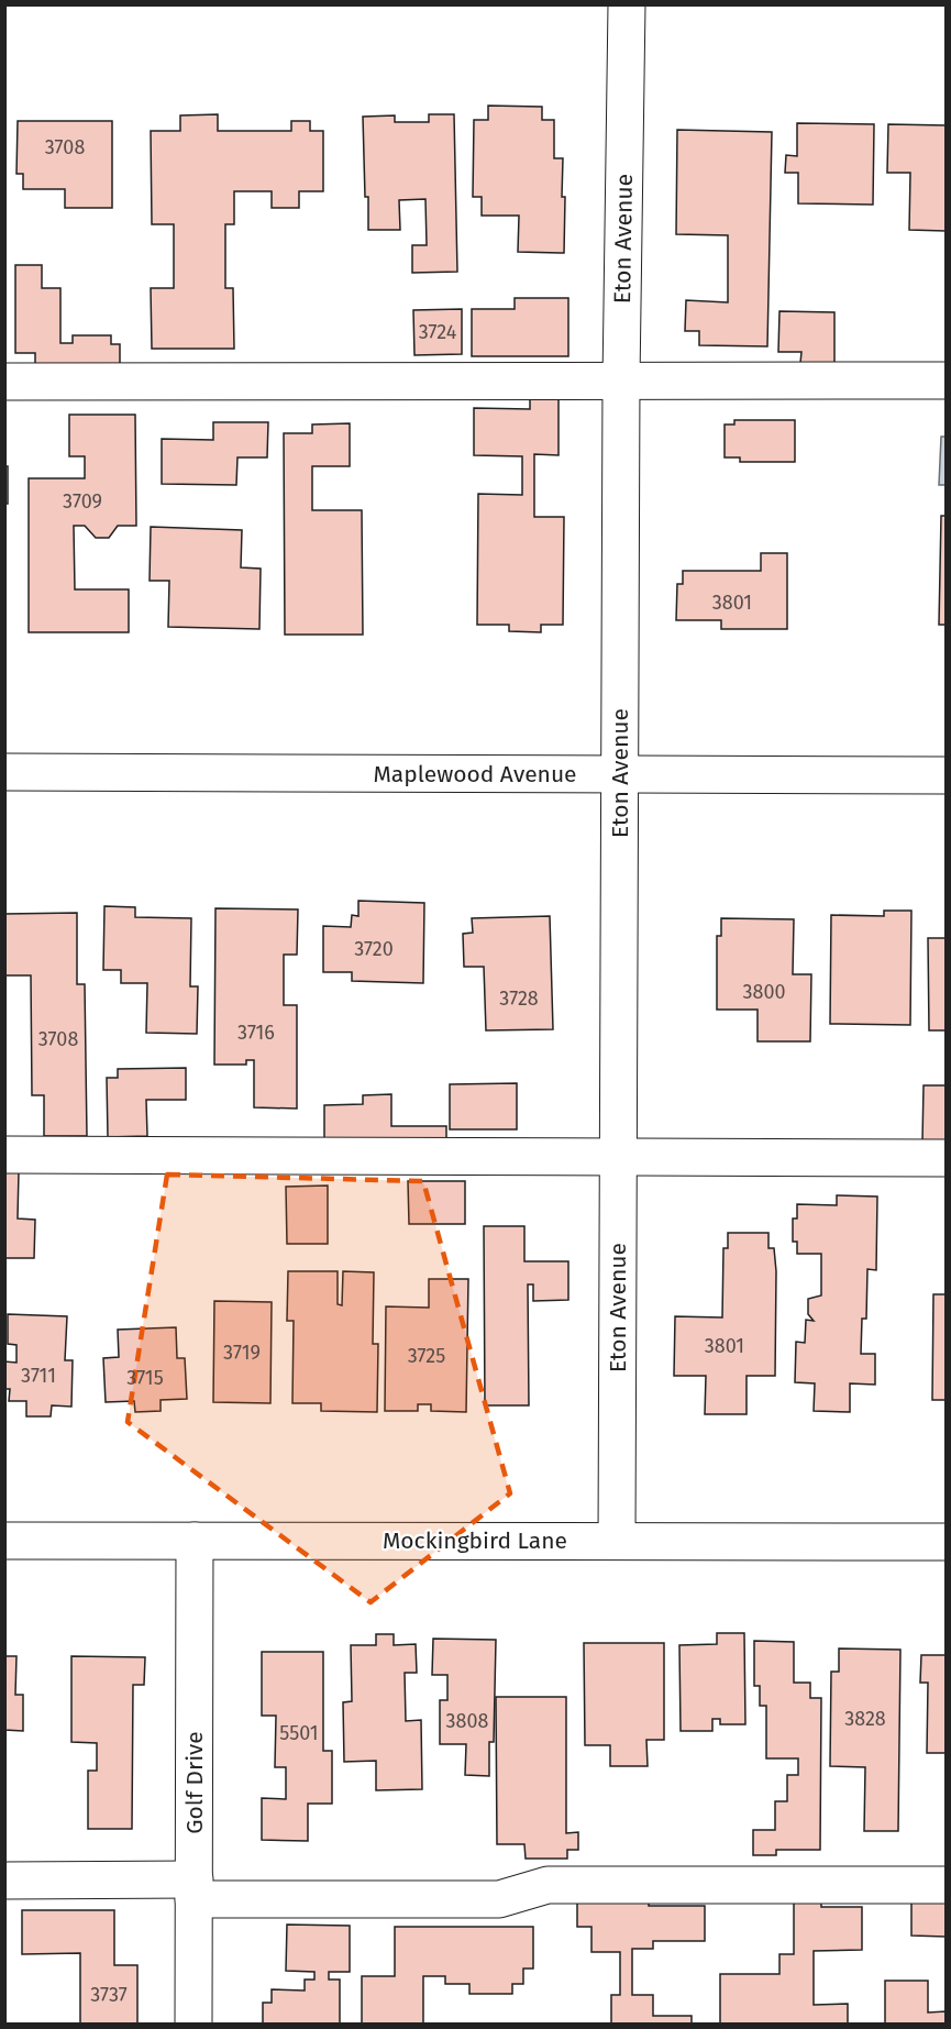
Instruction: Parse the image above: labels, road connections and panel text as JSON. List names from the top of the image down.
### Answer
{
  "streets": {
    "street": [
      "Eton Avenue",
      "Maplewood Avenue",
      "Mockingbird Lane",
      "Golf Drive"
    ]
  },
  "crossings": [
    ["Eton Avenue", "Maplewood Avenue"],
    ["Eton Avenue", "Mockingbird Lane"],
    ["Mockingbird Lane", "Golf Drive"]
  ],
  "house_numbers": [
    "3708",
    "3724",
    "3709",
    "3801",
    "3720",
    "3800",
    "3728",
    "3716",
    "3708",
    "3801",
    "3719",
    "3725",
    "3711",
    "3715",
    "3828",
    "3808",
    "5501",
    "3737"
  ]
}
